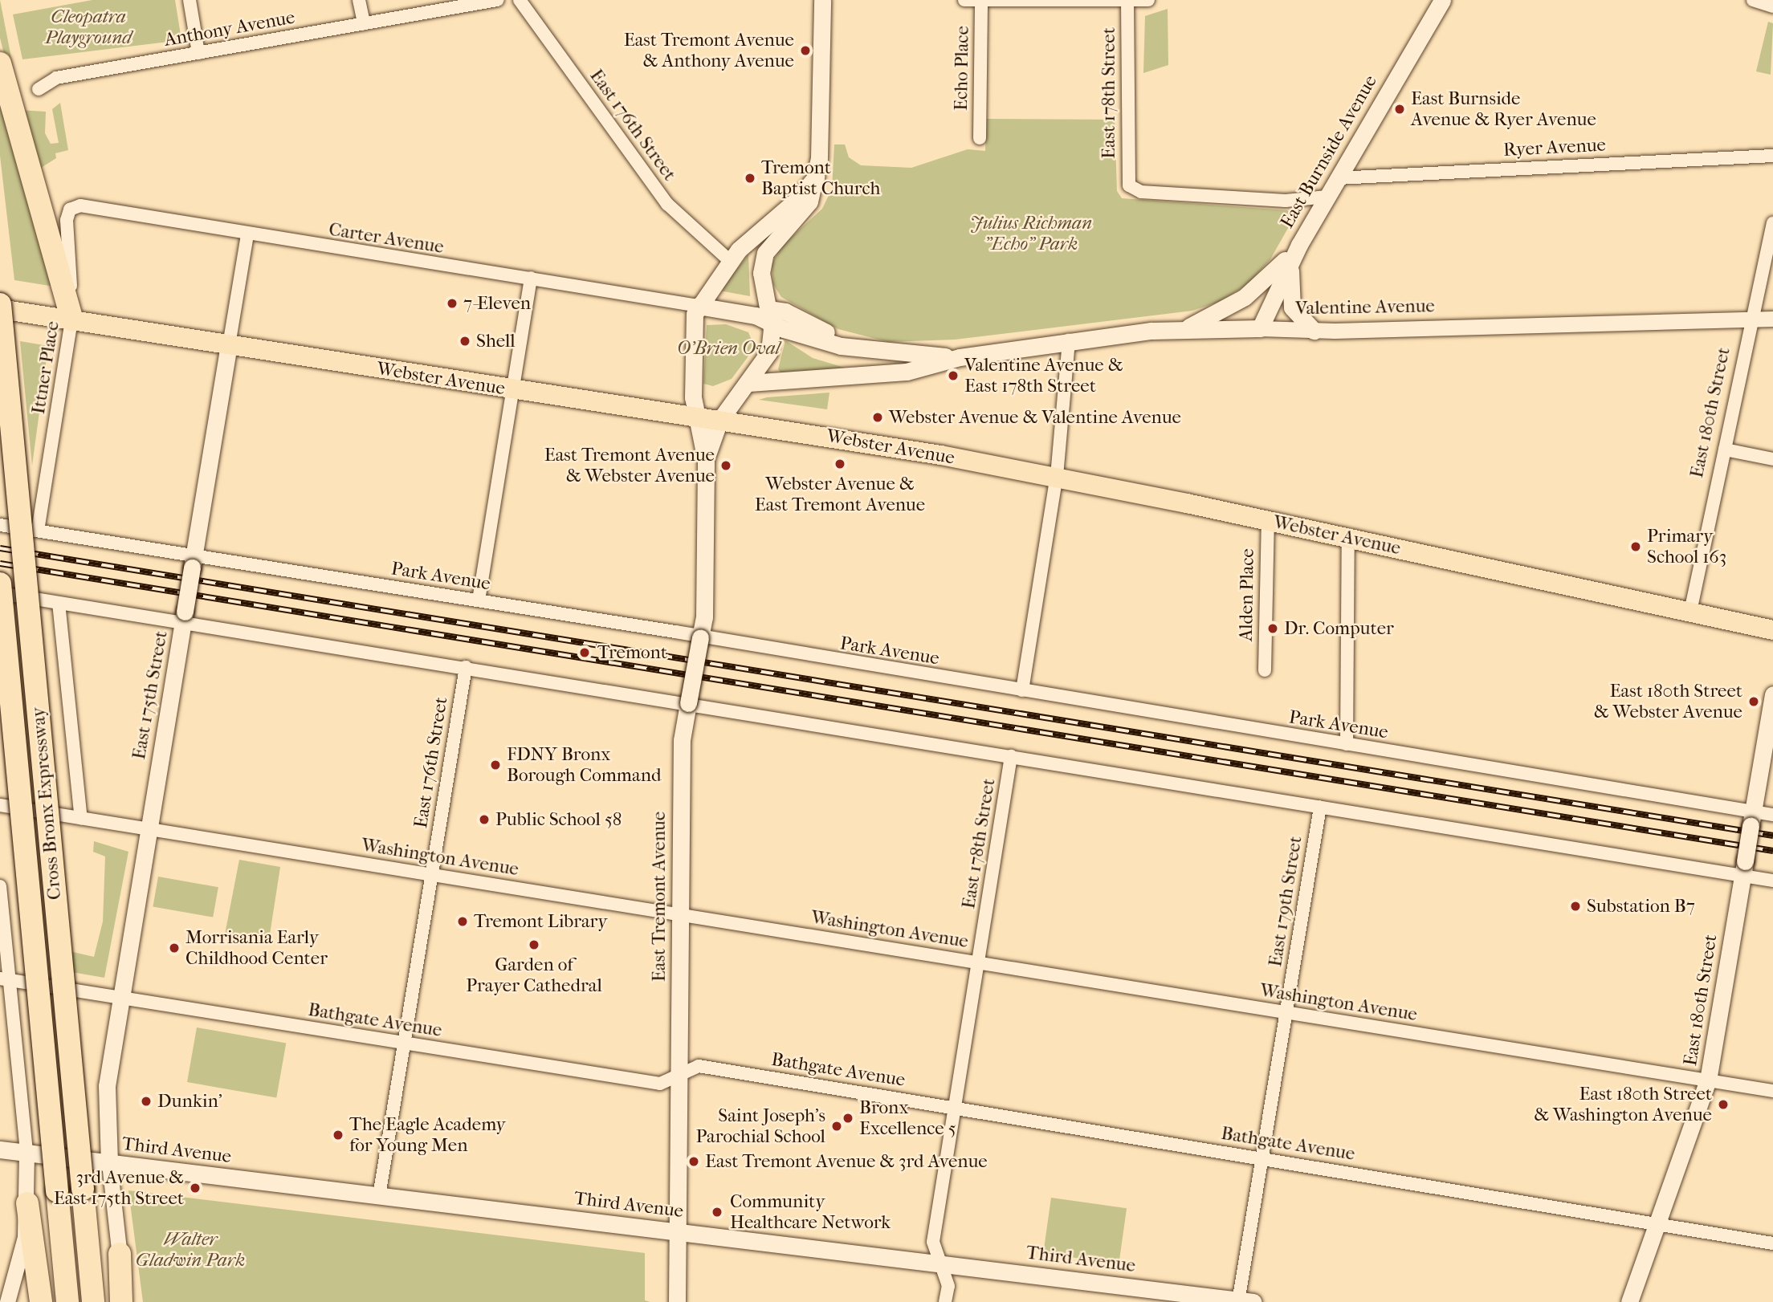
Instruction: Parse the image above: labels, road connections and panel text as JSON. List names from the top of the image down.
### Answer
{
  "streets": {
    "highway": ["Cross Bronx Expressway"],
    "main road": [
      "East Burnside Avenue",
      "Valentine Avenue",
      "Webster Avenue",
      "East 180th Street",
      "East 175th Street",
      "East Tremont Avenue",
      "Third Avenue"
    ],
    "street": [
      "Anthony Avenue",
      "Echo Place",
      "East 178th Street",
      "East 176th Street",
      "Ryer Avenue",
      "Carter Avenue",
      "Ittner Place",
      "Park Avenue",
      "Alden Place",
      "Washington Avenue",
      "East 179th Street",
      "Bathgate Avenue"
    ]
  },
  "crossings": [
    ["East 178th Street", "East Burnside Avenue"],
    ["East 178th Street", "Washington Avenue"],
    ["East 178th Street", "Bathgate Avenue"],
    ["East 178th Street", "Third Avenue"],
    ["East 176th Street", "Washington Avenue"],
    ["East 176th Street", "East Tremont Avenue"],
    ["East 176th Street", "Bathgate Avenue"],
    ["East 176th Street", "Third Avenue"],
    ["Ryer Avenue", "East Burnside Avenue"],
    ["East Burnside Avenue", "Valentine Avenue"],
    ["Carter Avenue", "Valentine Avenue"],
    ["Carter Avenue", "Ittner Place"],
    ["Carter Avenue", "East 175th Street"],
    ["Carter Avenue", "East Tremont Avenue"],
    ["Valentine Avenue", "East 180th Street"],
    ["Valentine Avenue", "East Tremont Avenue"],
    ["Ittner Place", "Webster Avenue"],
    ["Ittner Place", "Park Avenue"],
    ["Webster Avenue", "East 180th Street"],
    ["Webster Avenue", "Alden Place"],
    ["Webster Avenue", "East 175th Street"],
    ["Webster Avenue", "East Tremont Avenue"],
    ["East 180th Street", "Park Avenue"],
    ["East 180th Street", "Washington Avenue"],
    ["East 180th Street", "Bathgate Avenue"],
    ["Park Avenue", "East 175th Street"],
    ["Park Avenue", "East Tremont Avenue"],
    ["East 175th Street", "Washington Avenue"],
    ["East 175th Street", "Bathgate Avenue"],
    ["East 175th Street", "Third Avenue"],
    ["Washington Avenue", "East Tremont Avenue"],
    ["Washington Avenue", "East 179th Street"],
    ["East Tremont Avenue", "Bathgate Avenue"],
    ["East Tremont Avenue", "Third Avenue"],
    ["East 179th Street", "Bathgate Avenue"],
    ["East 179th Street", "Third Avenue"]
  ],
  "parks": [
    "Cleopatra Playground",
    "Julius Richman \"Echo\" Park",
    "O'Brien Oval",
    "Walter Gladwin Park"
  ],
  "places": [
    "East Tremont Avenue & Anthony Avenue",
    "East Burnside Avenue & Ryer Avenue",
    "Tremont Baptist Church",
    "7-Eleven",
    "Shell",
    "Valentine Avenue & East 178th Street",
    "Webster Avenue & Valentine Avenue",
    "Webster Avenue & East Tremont Avenue",
    "East Tremont Avenue & Webster Avenue",
    "Primary School 163",
    "Dr. Computer",
    "Tremont",
    "East 180th Street & Webster Avenue",
    "FDNY Bronx Borough Command",
    "Public School 58",
    "Substation B7",
    "Tremont Library",
    "Garden of Prayer Cathedral",
    "Morrisania Early Childhood Center",
    "Dunkin'",
    "East 180th Street & Washington Avenue",
    "Bronx Excellence 5",
    "Saint Joseph's Parochial School",
    "The Eagle Academy for Young Men",
    "East Tremont Avenue & 3rd Avenue",
    "3rd Avenue & East 175th Street",
    "Community Healthcare Network"
  ]
}
